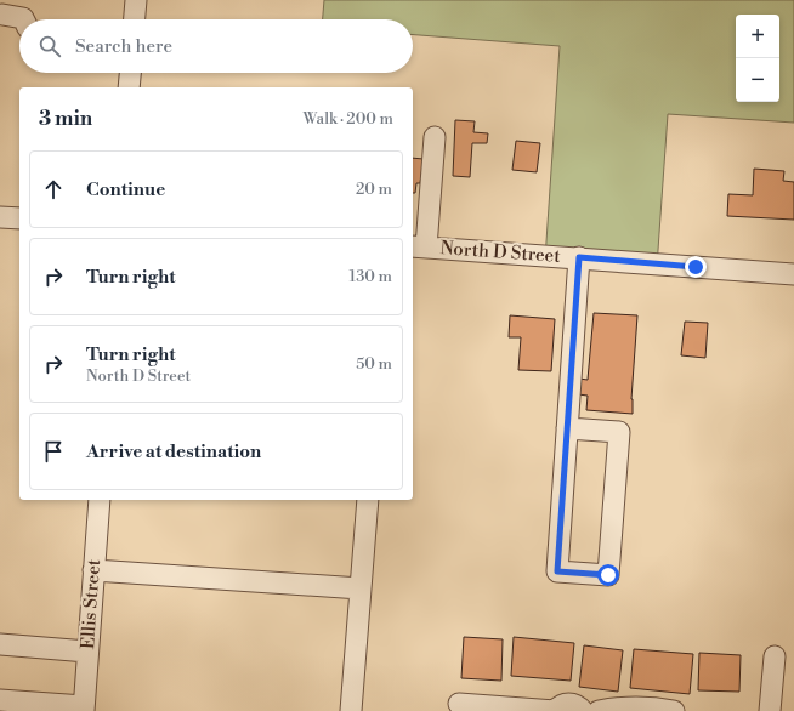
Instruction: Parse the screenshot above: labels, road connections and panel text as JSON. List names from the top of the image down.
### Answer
{
  "streets": {
    "street": ["North D Street", "Ellis Street"]
  },
  "page": {
    "map_buttons": ["+", "−"],
    "search": "Search here",
    "heading": ["3 min", "Walk · 200 m"],
    "list": [
      ["Continue", "20 m"],
      ["Turn right", "130 m"],
      ["Turn right", "North D Street", "50 m"],
      "Arrive at destination"
    ]
  }
}
